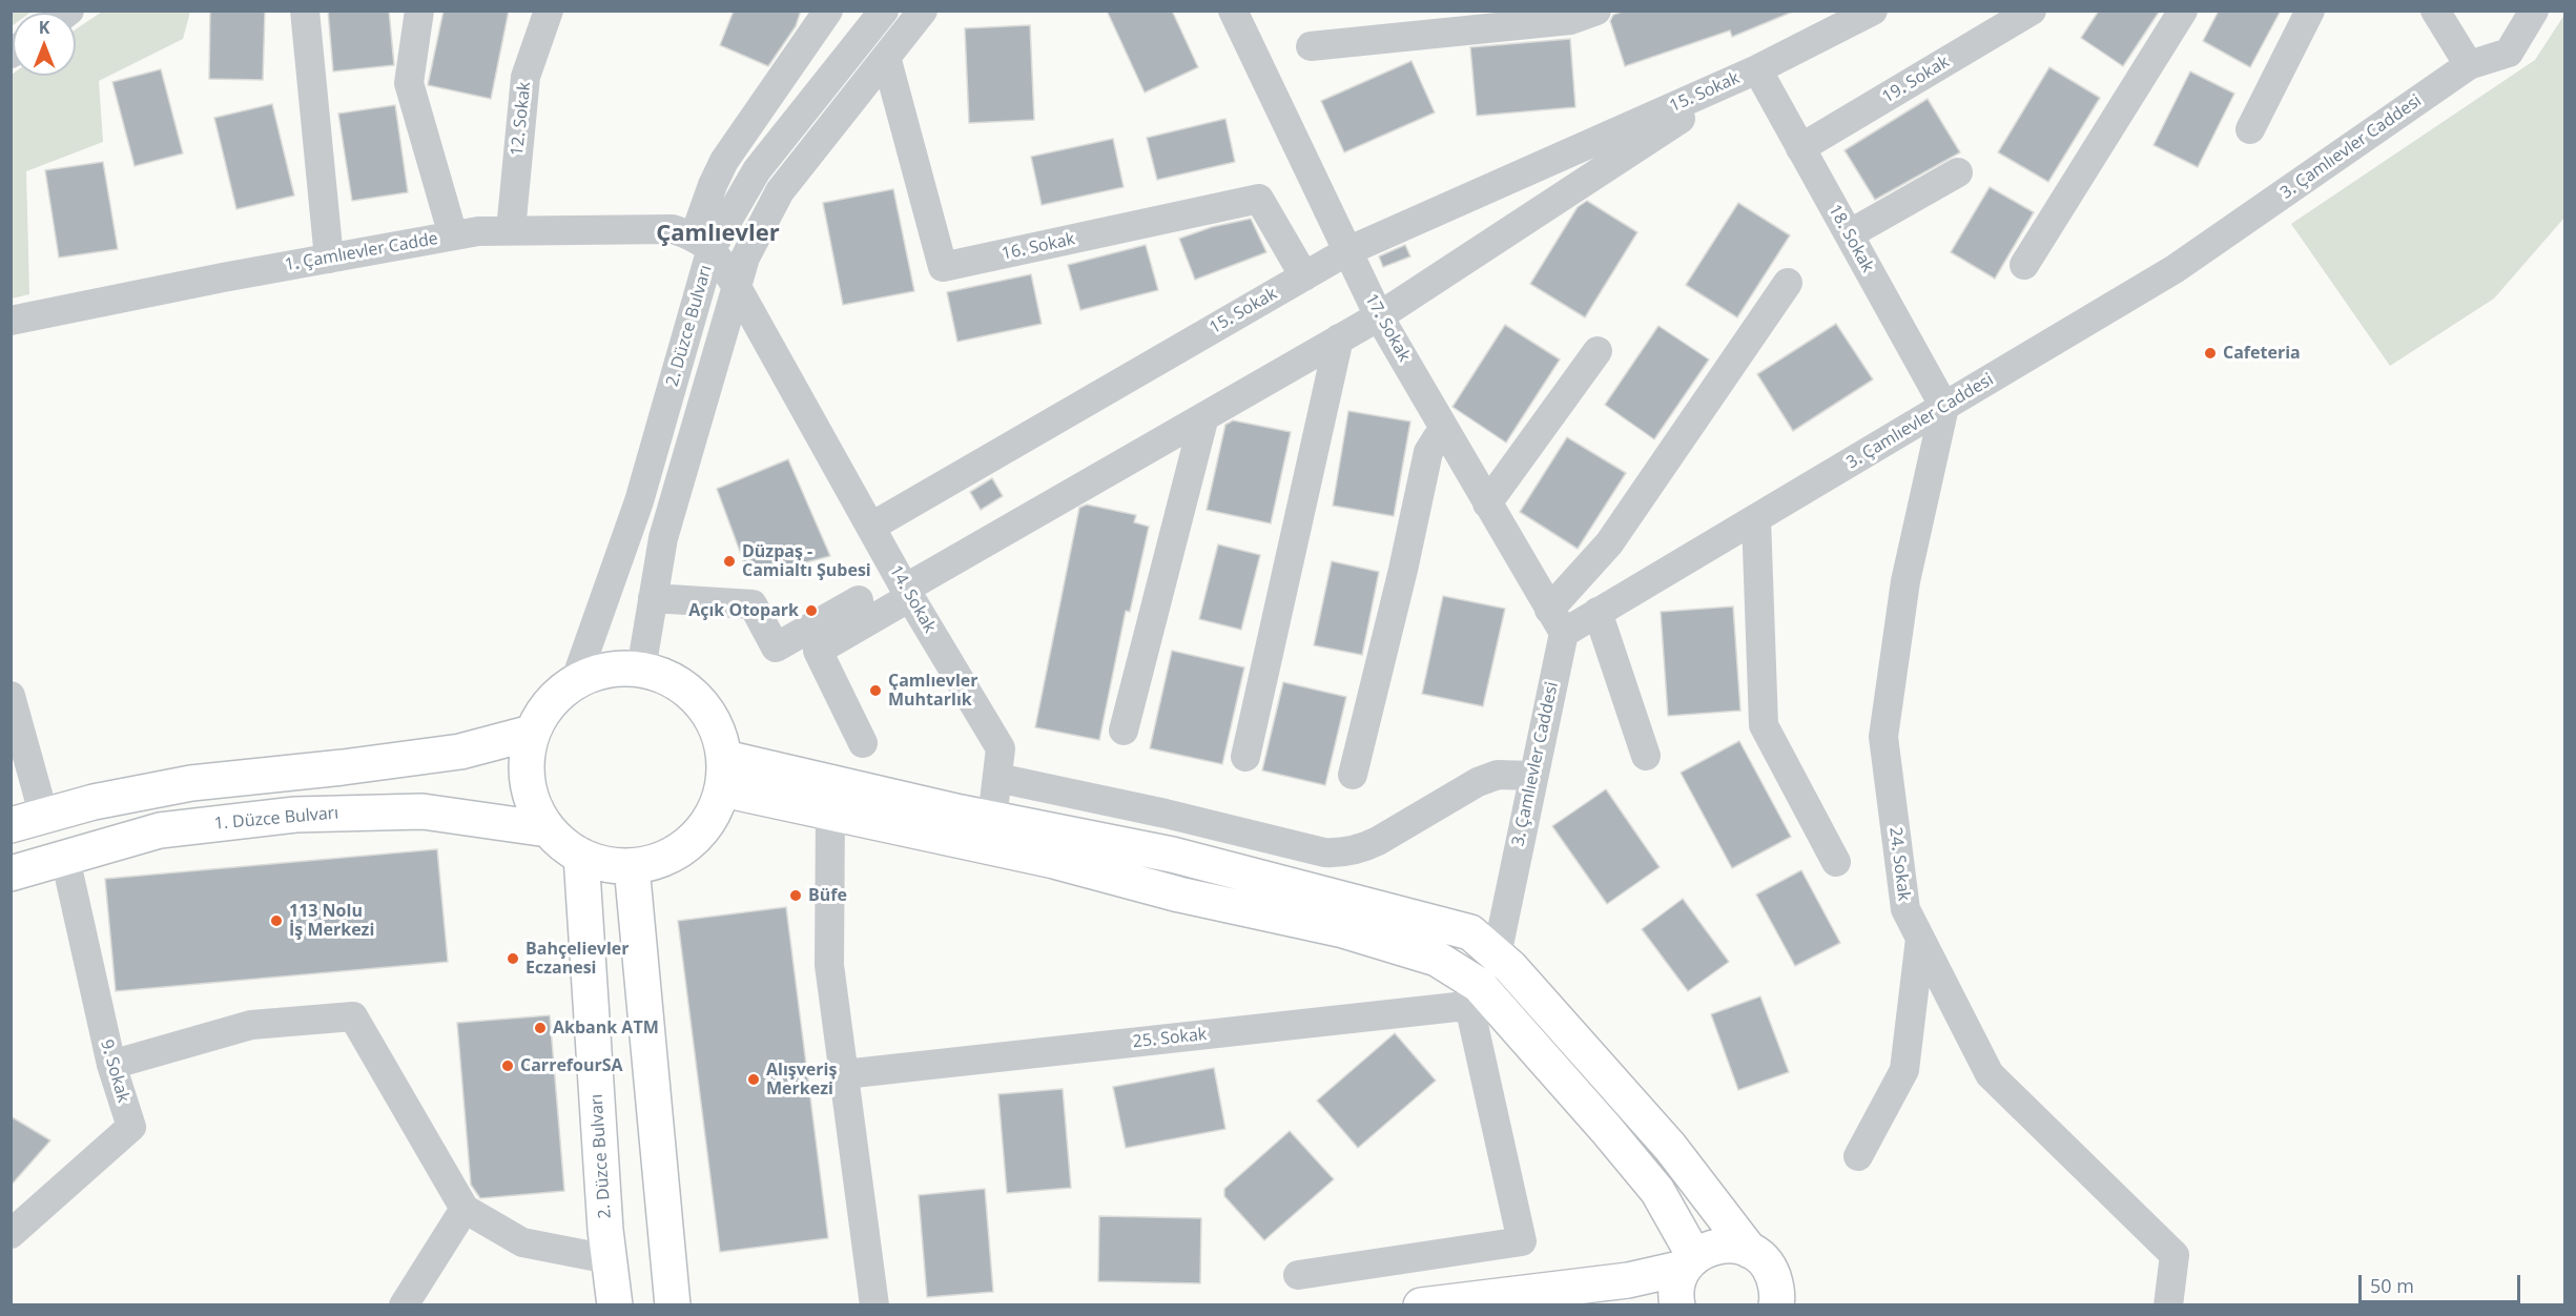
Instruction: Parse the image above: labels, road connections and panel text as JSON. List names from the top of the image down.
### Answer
{
  "streets": {
    "main road": ["2. Düzce Bulvarı", "1. Düzce Bulvarı"],
    "street": [
      "19. Sokak",
      "15. Sokak",
      "12. Sokak",
      "3. Çamlıevler Caddesi",
      "18. Sokak",
      "16. Sokak",
      "1. Çamlıevler Cadde",
      "17. Sokak",
      "14. Sokak",
      "24. Sokak",
      "25. Sokak",
      "9. Sokak"
    ]
  },
  "crossings": [
    ["19. Sokak", "18. Sokak"],
    ["15. Sokak", "18. Sokak"],
    ["15. Sokak", "16. Sokak"],
    ["15. Sokak", "17. Sokak"],
    ["15. Sokak", "14. Sokak"],
    ["12. Sokak", "1. Çamlıevler Cadde"],
    ["3. Çamlıevler Caddesi", "18. Sokak"],
    ["3. Çamlıevler Caddesi", "17. Sokak"],
    ["3. Çamlıevler Caddesi", "24. Sokak"],
    ["18. Sokak", "24. Sokak"],
    ["16. Sokak", "2. Düzce Bulvarı"],
    ["1. Çamlıevler Cadde", "2. Düzce Bulvarı"],
    ["1. Çamlıevler Cadde", "14. Sokak"],
    ["2. Düzce Bulvarı", "14. Sokak"],
    ["2. Düzce Bulvarı", "1. Düzce Bulvarı"],
    ["1. Düzce Bulvarı", "9. Sokak"]
  ],
  "districts": ["Çamlıevler"],
  "places": [
    "Cafeteria",
    "Düzpaş - Camialtı Şubesi",
    "Açık Otopark",
    "Çamlıevler Muhtarlık",
    "Büfe",
    "113 Nolu İş Merkezi",
    "Bahçelievler Eczanesi",
    "Akbank ATM",
    "CarrefourSA",
    "Alışveriş Merkezi"
  ],
  "scale_bar": "50 m",
  "north": "top"
}
